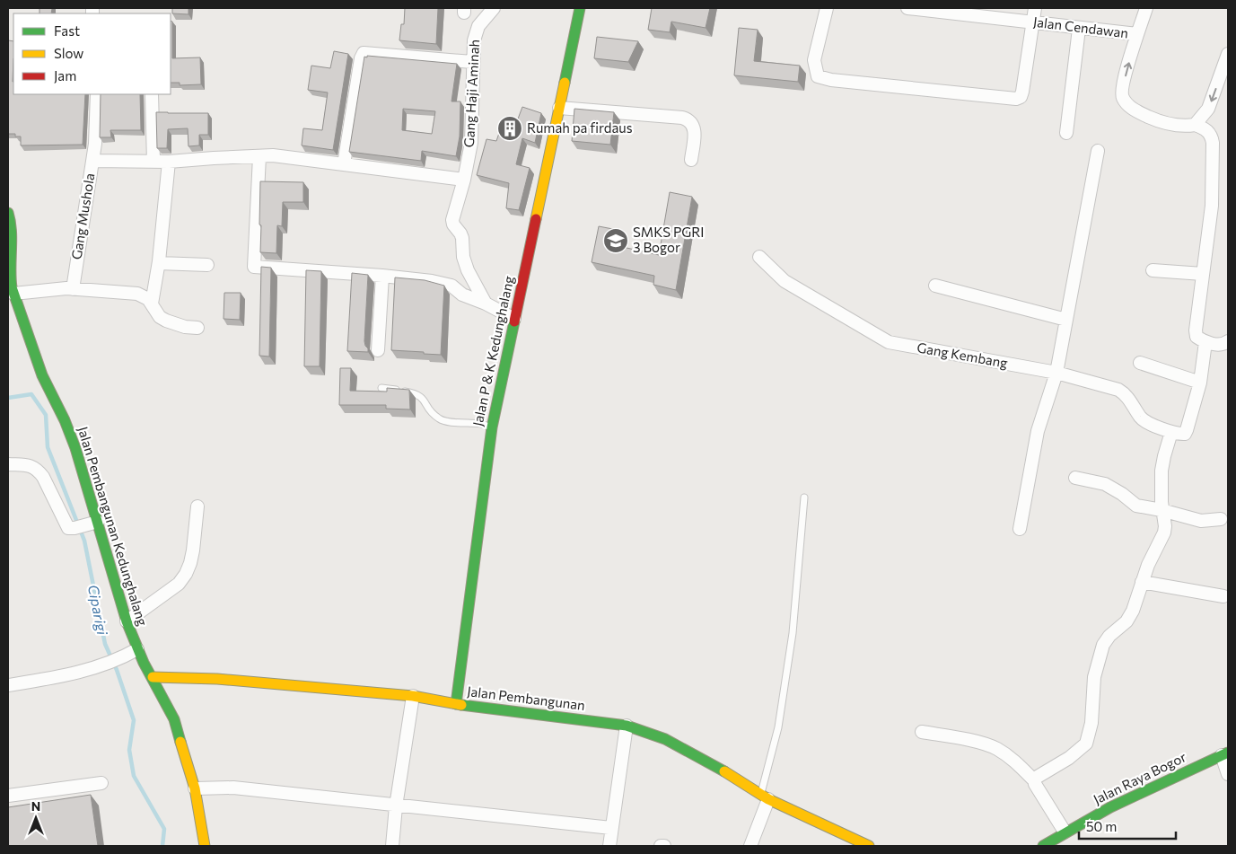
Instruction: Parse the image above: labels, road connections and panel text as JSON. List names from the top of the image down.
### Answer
{
  "streets": {
    "main road": [
      "Jalan P & K Kedunghalang",
      "Jalan Pembangunan Kedunghalang",
      "Jalan Pembangunan",
      "Jalan Raya Bogor"
    ],
    "street": [
      "Jalan Cendawan",
      "Gang Haji Aminah",
      "Gang Mushola",
      "Gang Kembang"
    ]
  },
  "crossings": [
    ["Jalan P & K Kedunghalang", "Jalan Pembangunan"],
    ["Jalan Pembangunan Kedunghalang", "Jalan Pembangunan"]
  ],
  "water": ["Ciparigi"],
  "places": {
    "building": ["Rumah pa firdaus"],
    "school or university": ["SMKS PGRI 3 Bogor"]
  },
  "legend": ["Fast", "Slow", "Jam"],
  "scale_bar": "50 m",
  "north": "top"
}
